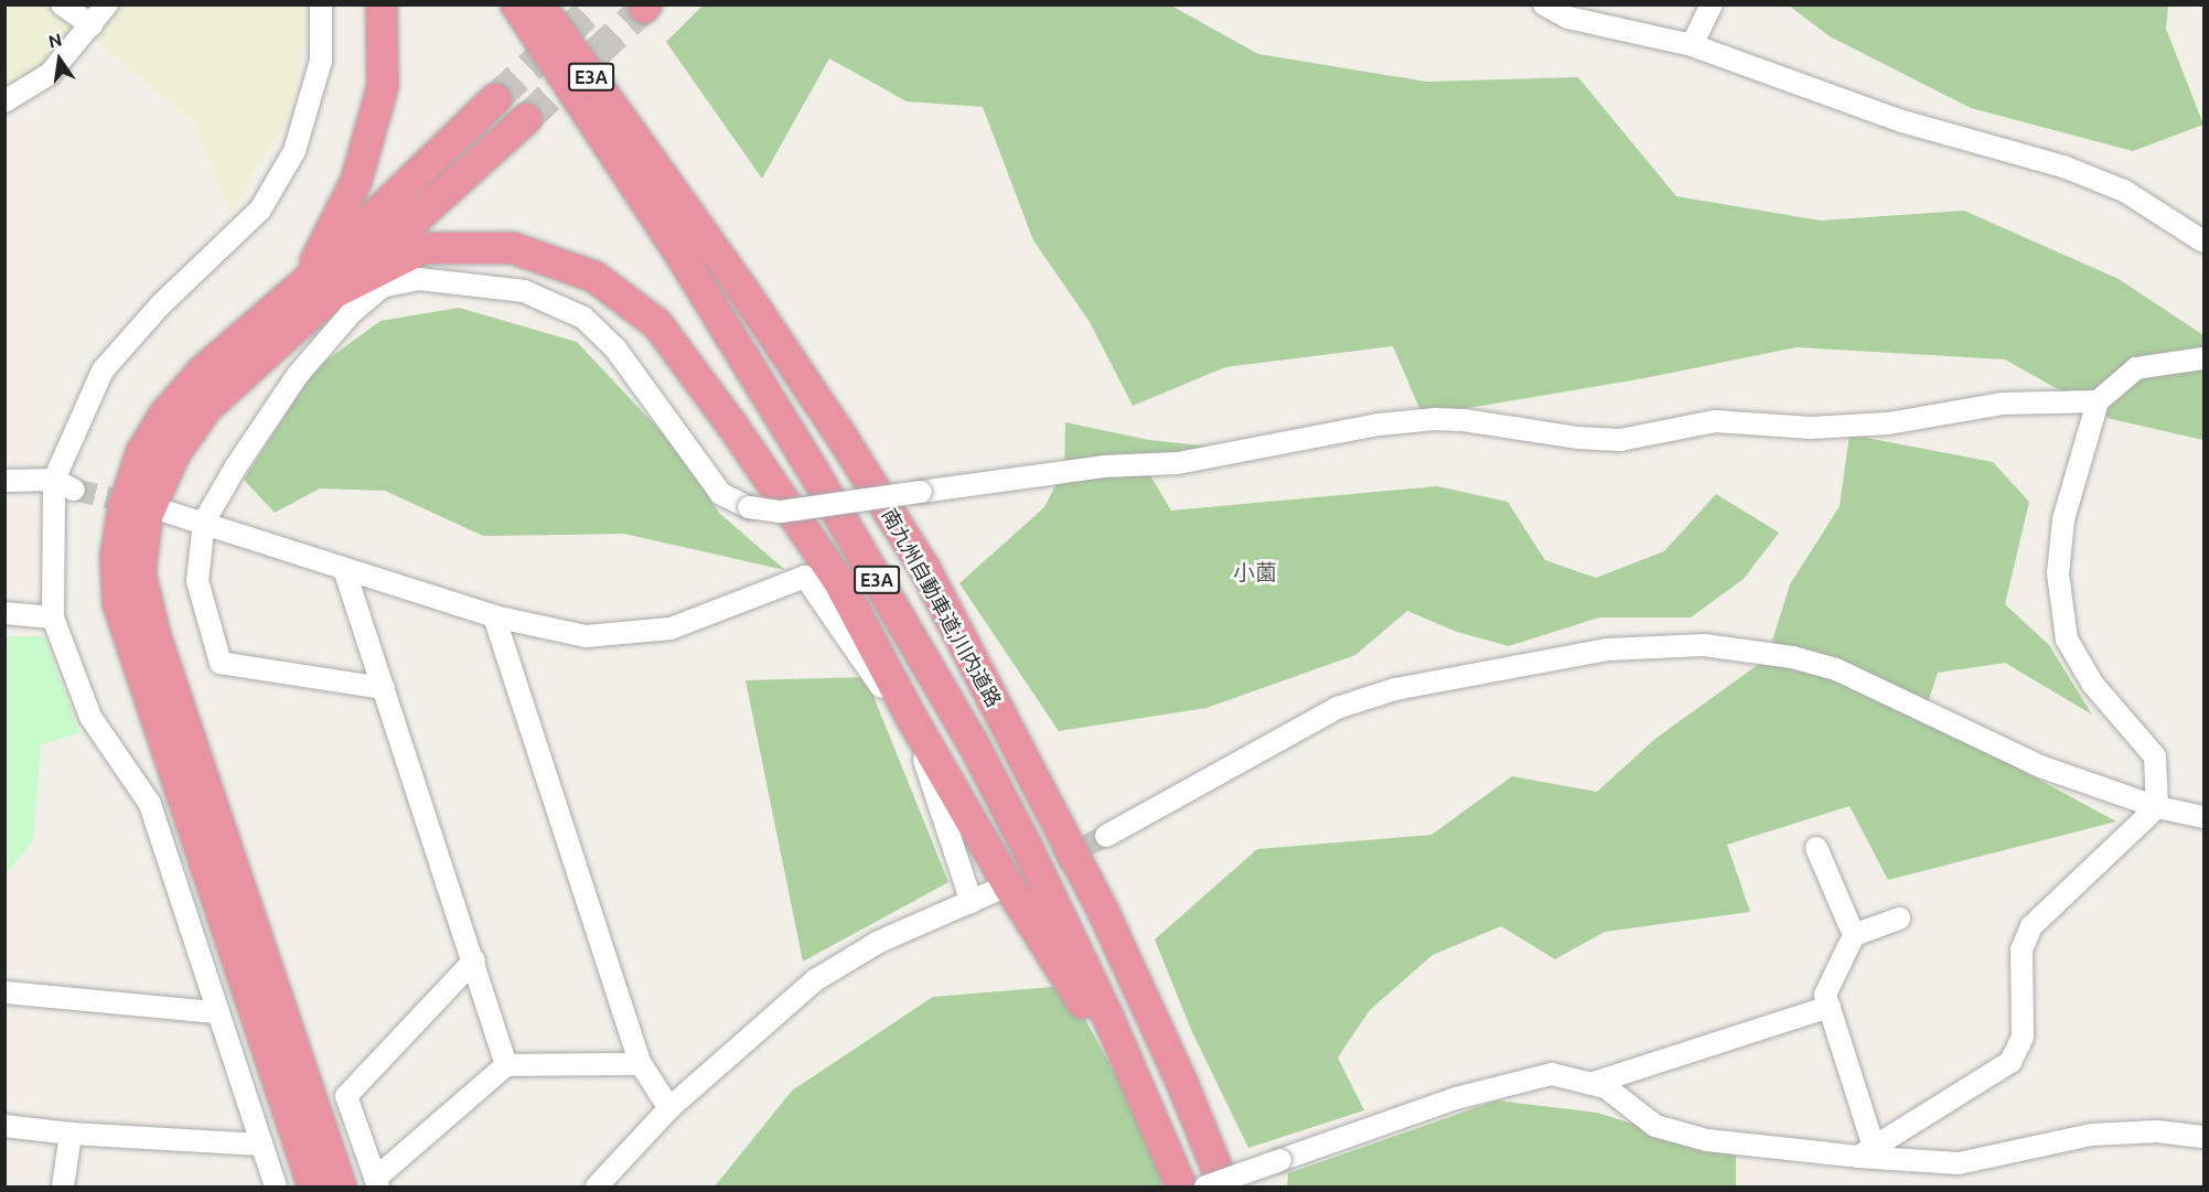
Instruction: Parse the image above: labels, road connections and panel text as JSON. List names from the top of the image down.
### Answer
{
  "streets": {
    "highway": ["E3A", "南九州自動車道;川内道路"]
  },
  "districts": ["小薗"],
  "north": "top"
}
